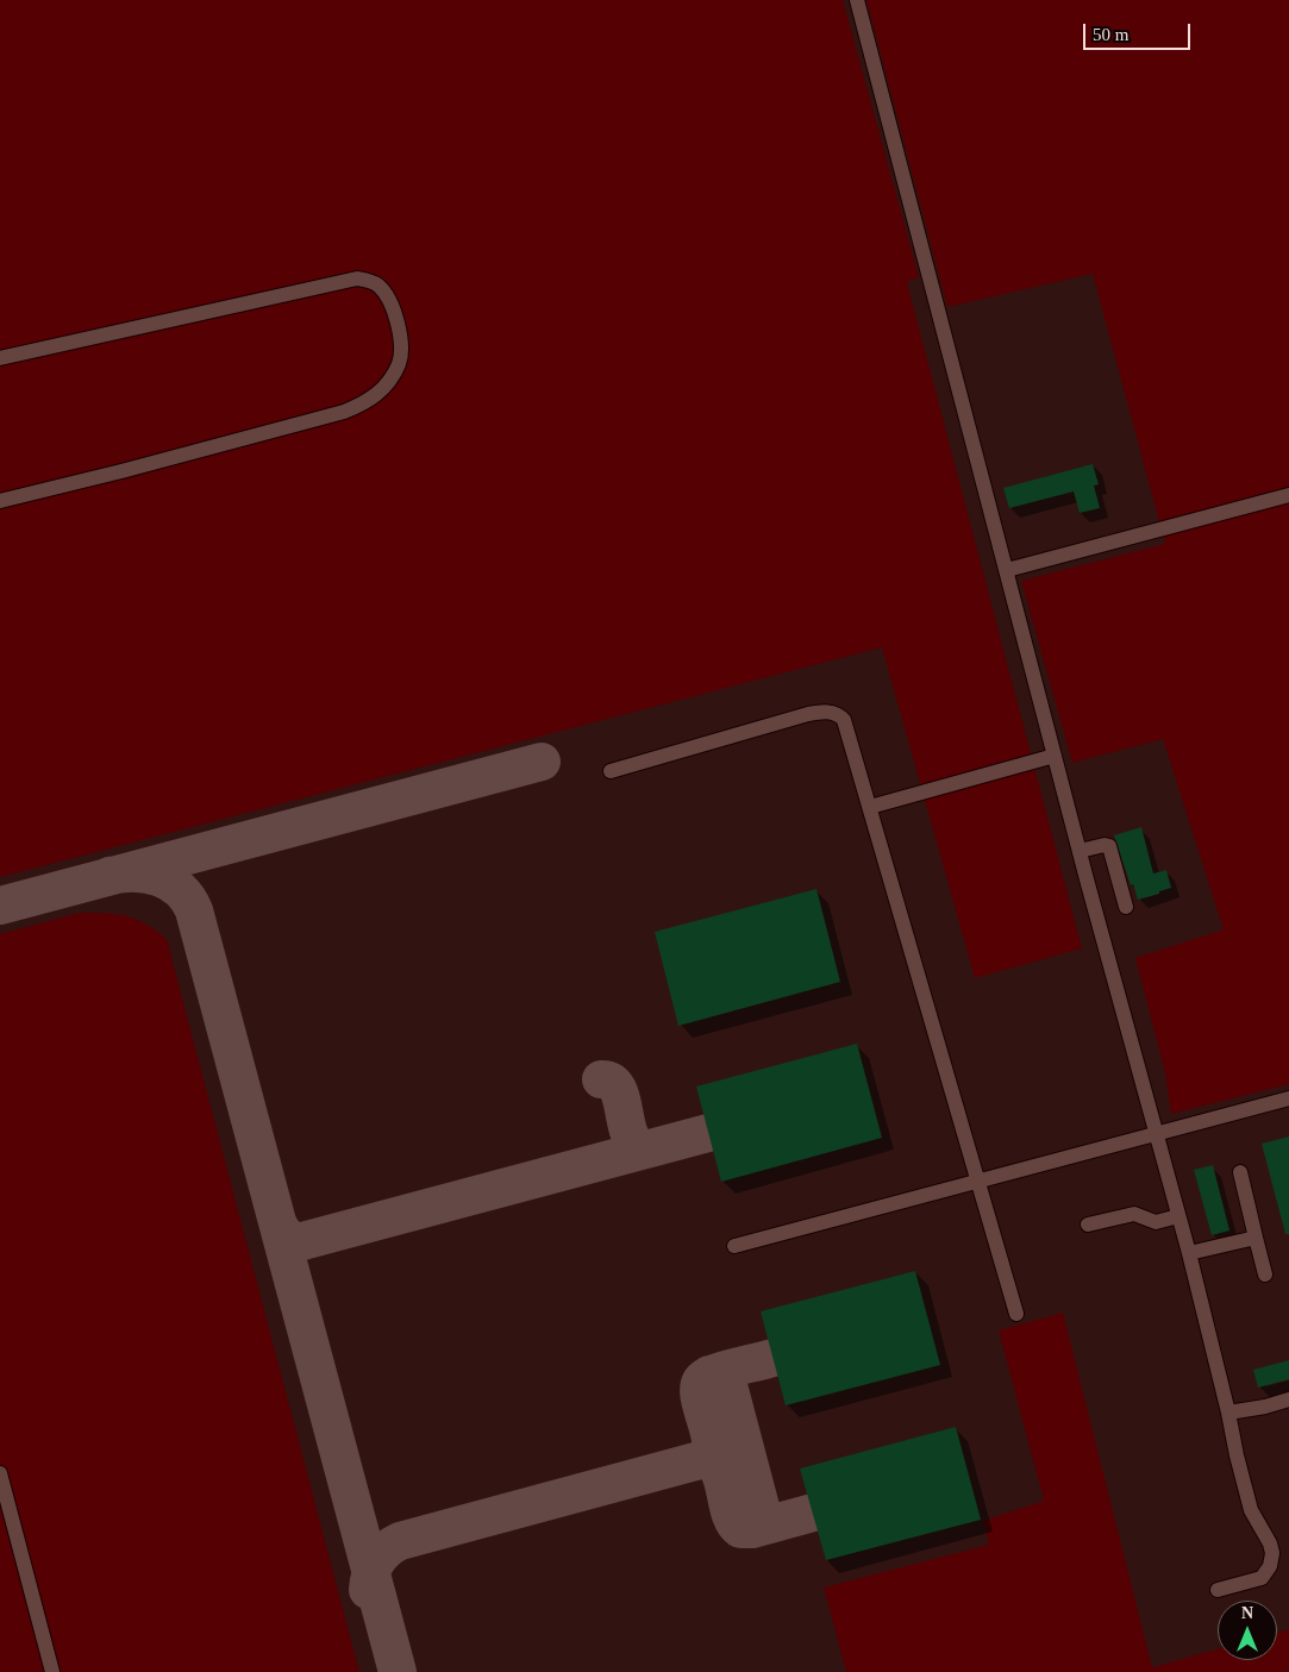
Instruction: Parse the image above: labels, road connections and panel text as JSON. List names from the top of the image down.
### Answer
{
  "scale_bar": "50 m",
  "north": "top"
}
